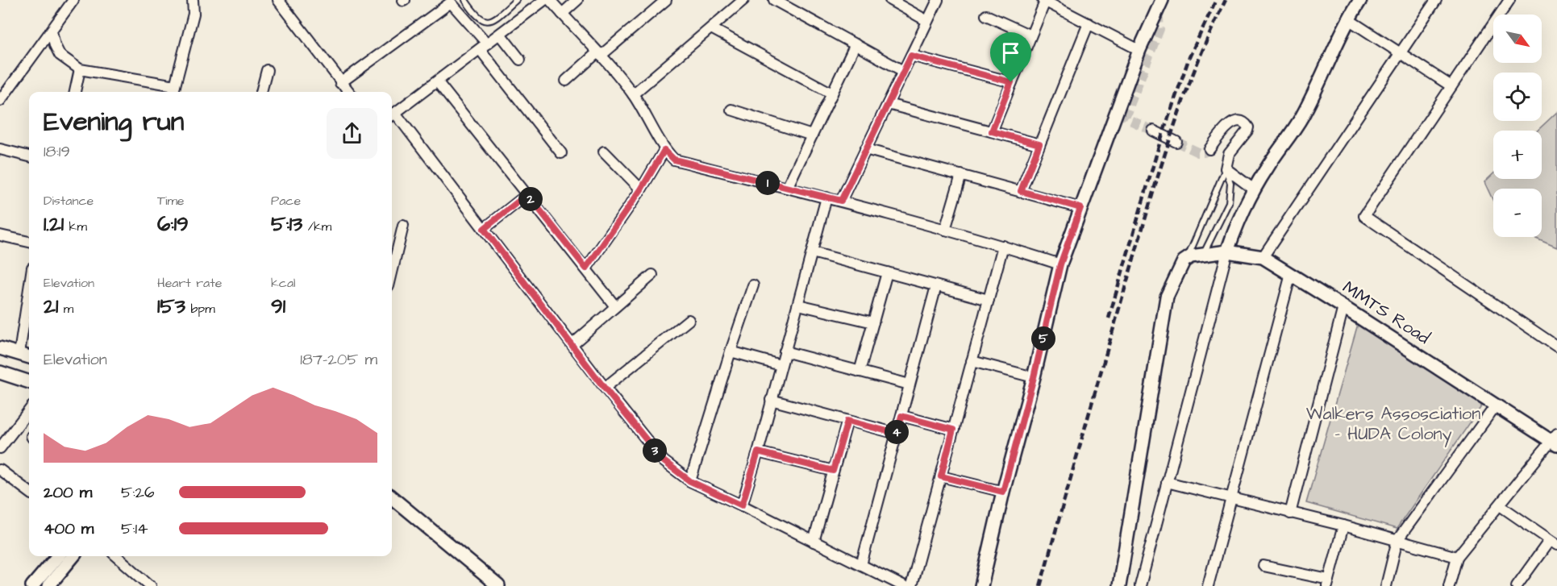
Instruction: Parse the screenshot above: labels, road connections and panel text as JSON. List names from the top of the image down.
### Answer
{
  "streets": {
    "street": ["MMTS Road"]
  },
  "parks": ["Walkers Assosciation - HUDA Colony"],
  "north": "bottom right",
  "page": {
    "map_buttons": ["+", "−"],
    "heading": ["Evening run", "18:19"],
    "pins": [
      "1",
      "2",
      "5",
      "4",
      "3"
    ],
    "stats": [
      ["Distance", "1.21 km"],
      ["Time", "6:19"],
      ["Pace", "5:13 /km"],
      ["Elevation", "21 m"],
      ["Heart rate", "153 bpm"],
      ["kcal", "91"]
    ],
    "chart": ["Elevation", "187–205 m"],
    "list": [
      {
        "name": "200 m",
        "note": "5:26"
      },
      {
        "name": "400 m",
        "note": "5:14"
      }
    ]
  }
}
